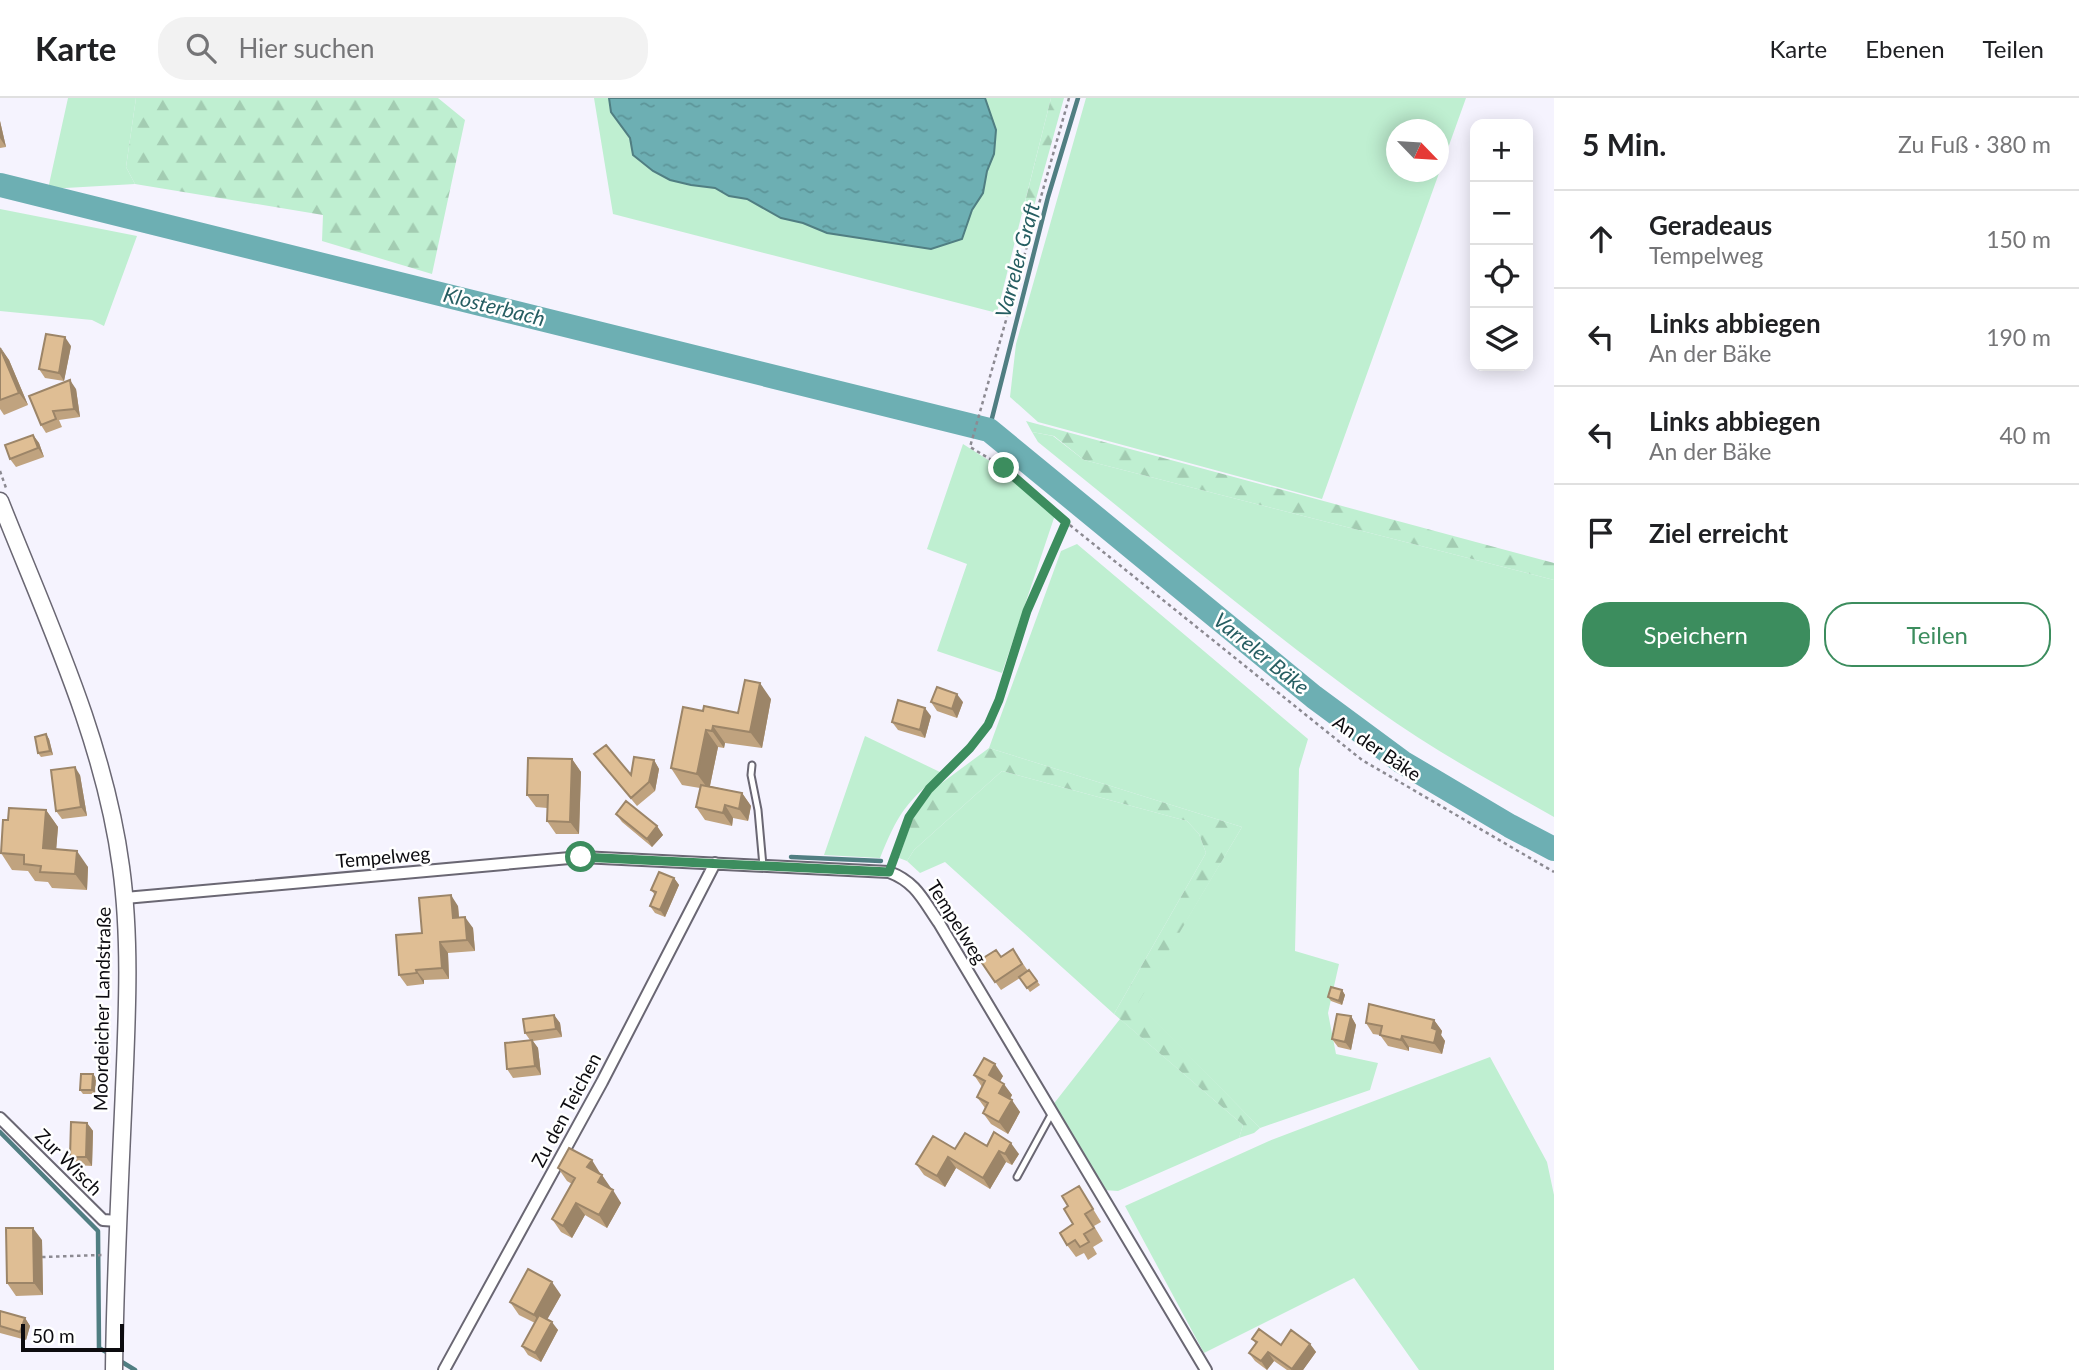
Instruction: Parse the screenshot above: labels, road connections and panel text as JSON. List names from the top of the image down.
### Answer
{
  "streets": {
    "main road": ["Moordeicher Landstraße"],
    "street": ["Tempelweg", "Zu den Teichen", "Zur Wisch"],
    "path": ["An der Bäke"]
  },
  "crossings": [
    ["Tempelweg", "Moordeicher Landstraße"],
    ["Tempelweg", "Zu den Teichen"],
    ["Moordeicher Landstraße", "Zur Wisch"]
  ],
  "water": ["Varreler Graft", "Klosterbach", "Varreler Bäke"],
  "scale_bar": "50 m",
  "north": "bottom right",
  "page": {
    "header": "Karte",
    "search": "Hier suchen",
    "nav": ["Karte", "Ebenen", "Teilen"],
    "heading": ["5 Min.", "Zu Fuß · 380 m"],
    "map_buttons": ["+", "−"],
    "list": [
      ["Geradeaus", "Tempelweg", "150 m"],
      ["Links abbiegen", "An der Bäke", "190 m"],
      ["Links abbiegen", "An der Bäke", "40 m"],
      "Ziel erreicht"
    ],
    "buttons": ["Speichern", "Teilen"],
    "scale": "50 m"
  }
}
